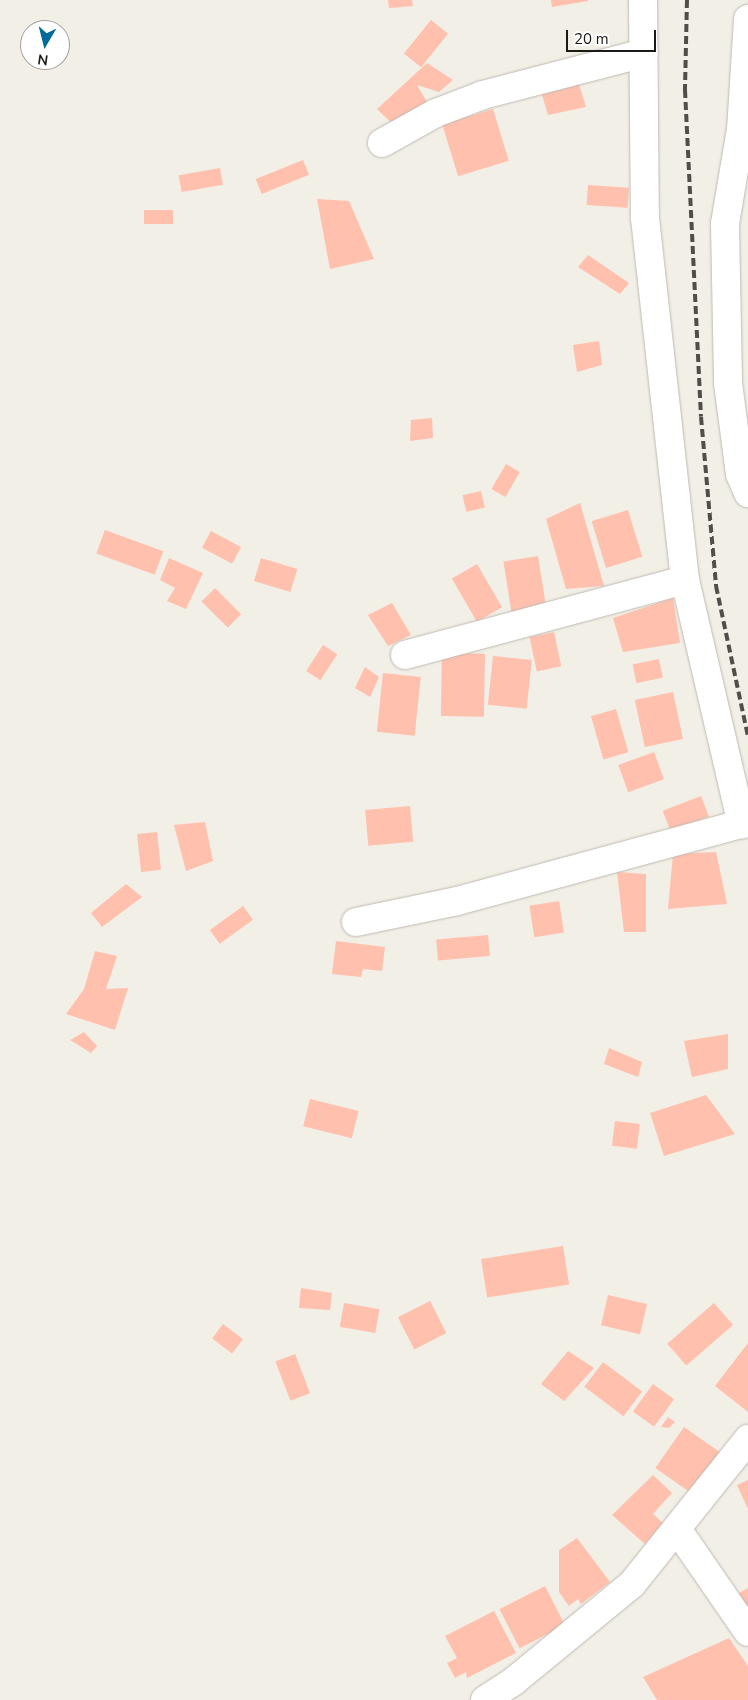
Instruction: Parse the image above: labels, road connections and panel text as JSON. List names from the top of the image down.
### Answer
{
  "scale_bar": "20 m",
  "north": "bottom"
}
